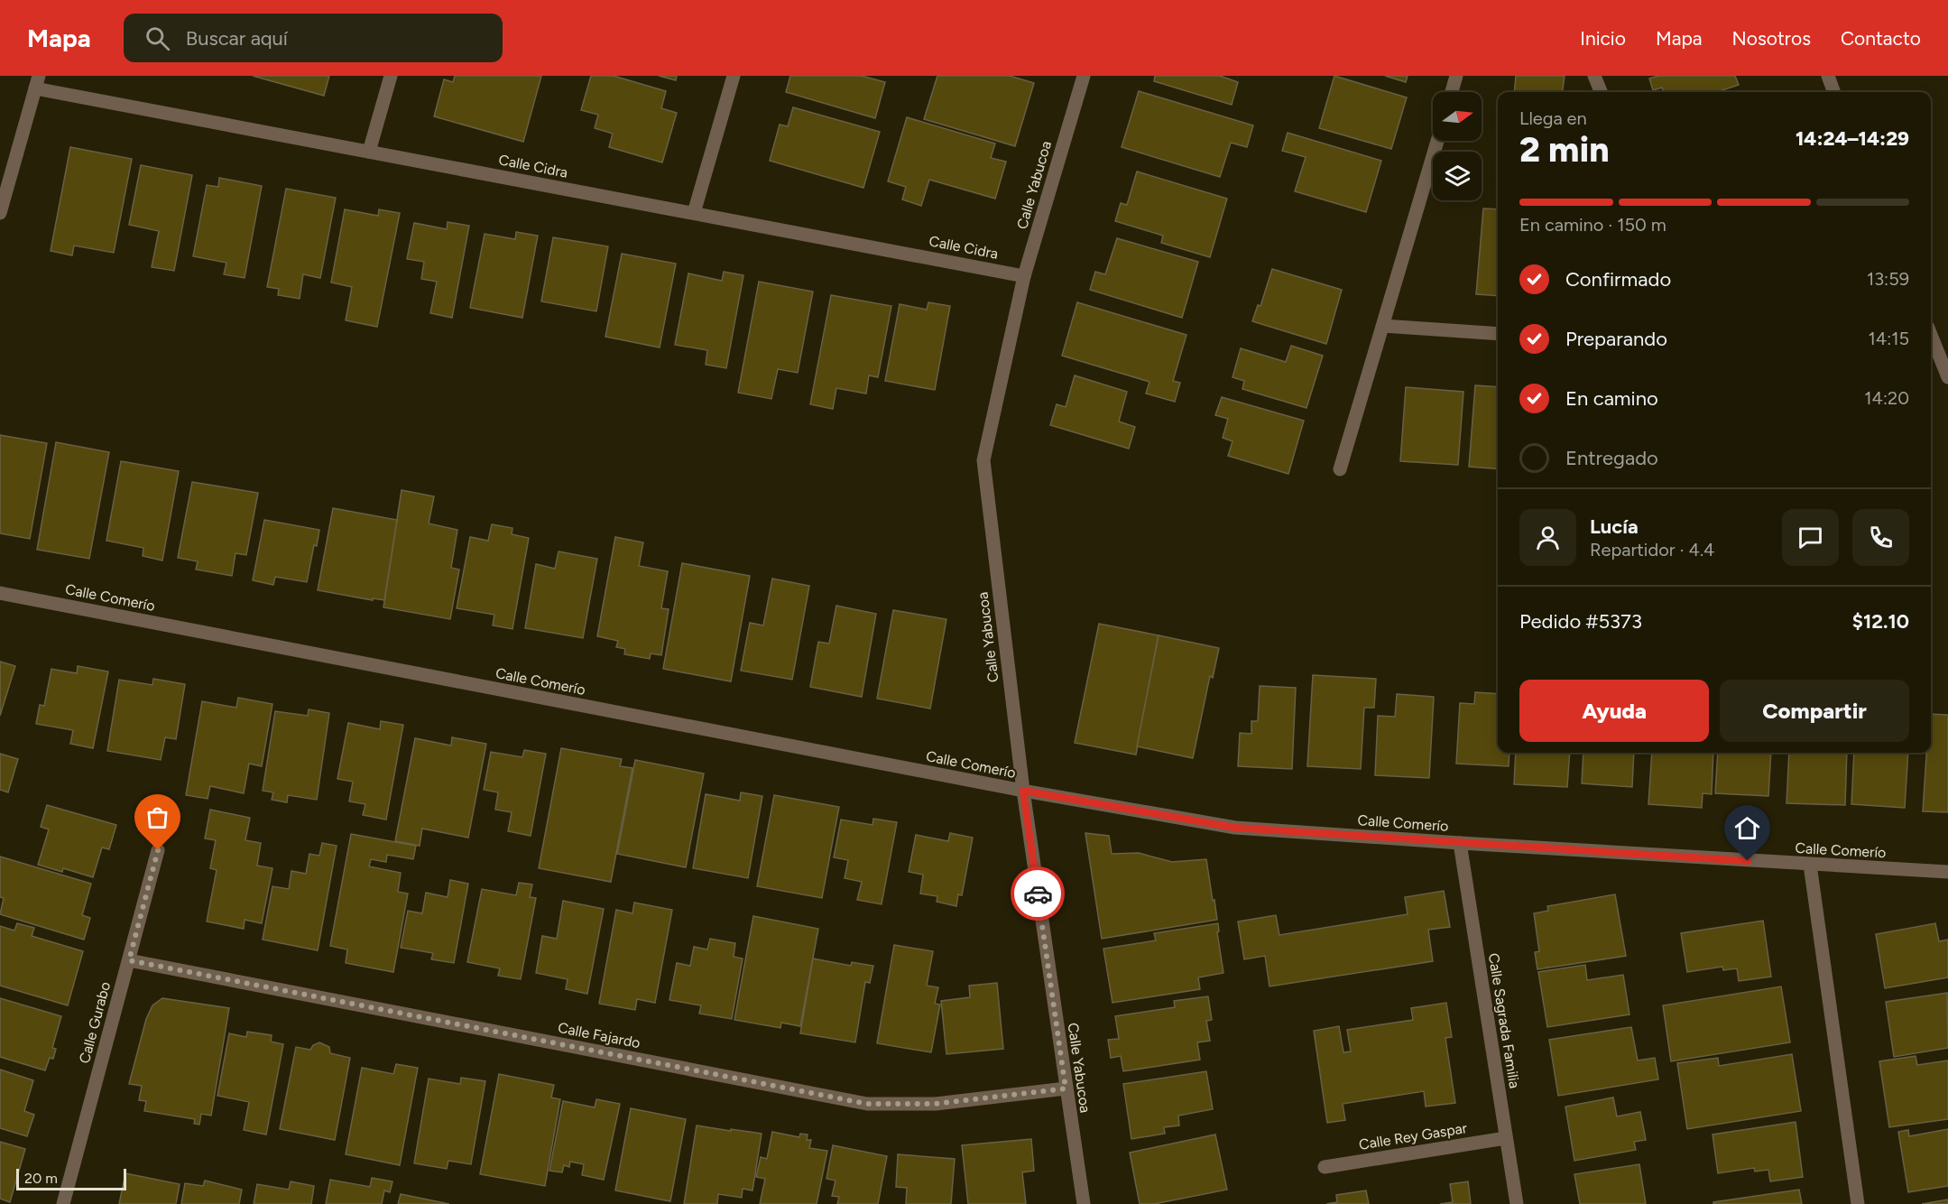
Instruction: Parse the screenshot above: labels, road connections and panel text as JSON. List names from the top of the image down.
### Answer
{
  "streets": {
    "street": [
      "Calle Cidra",
      "Calle Yabucoa",
      "Calle Comerío",
      "Calle Sagrada Familia",
      "Calle Gurabo",
      "Calle Fajardo",
      "Calle Rey Gaspar"
    ]
  },
  "crossings": [
    ["Calle Cidra", "Calle Yabucoa"],
    ["Calle Yabucoa", "Calle Comerío"],
    ["Calle Yabucoa", "Calle Fajardo"],
    ["Calle Comerío", "Calle Sagrada Familia"],
    ["Calle Sagrada Familia", "Calle Rey Gaspar"],
    ["Calle Gurabo", "Calle Fajardo"]
  ],
  "scale_bar": "20 m",
  "north": "right",
  "page": {
    "header": "Mapa",
    "search": "Buscar aquí",
    "nav": [
      "Inicio",
      "Mapa",
      "Nosotros",
      "Contacto"
    ],
    "heading": ["2 min", "Llega en", "14:24–14:29"],
    "panel": [
      "Lucía",
      "Repartidor · 4.4",
      "Pedido #5373",
      "$12.10"
    ],
    "bar": "En camino · 150 m",
    "list": [
      ["Confirmado", "13:59"],
      ["Preparando", "14:15"],
      ["En camino", "14:20"],
      "Entregado"
    ],
    "buttons": ["Ayuda", "Compartir"],
    "scale": "20 m"
  }
}
